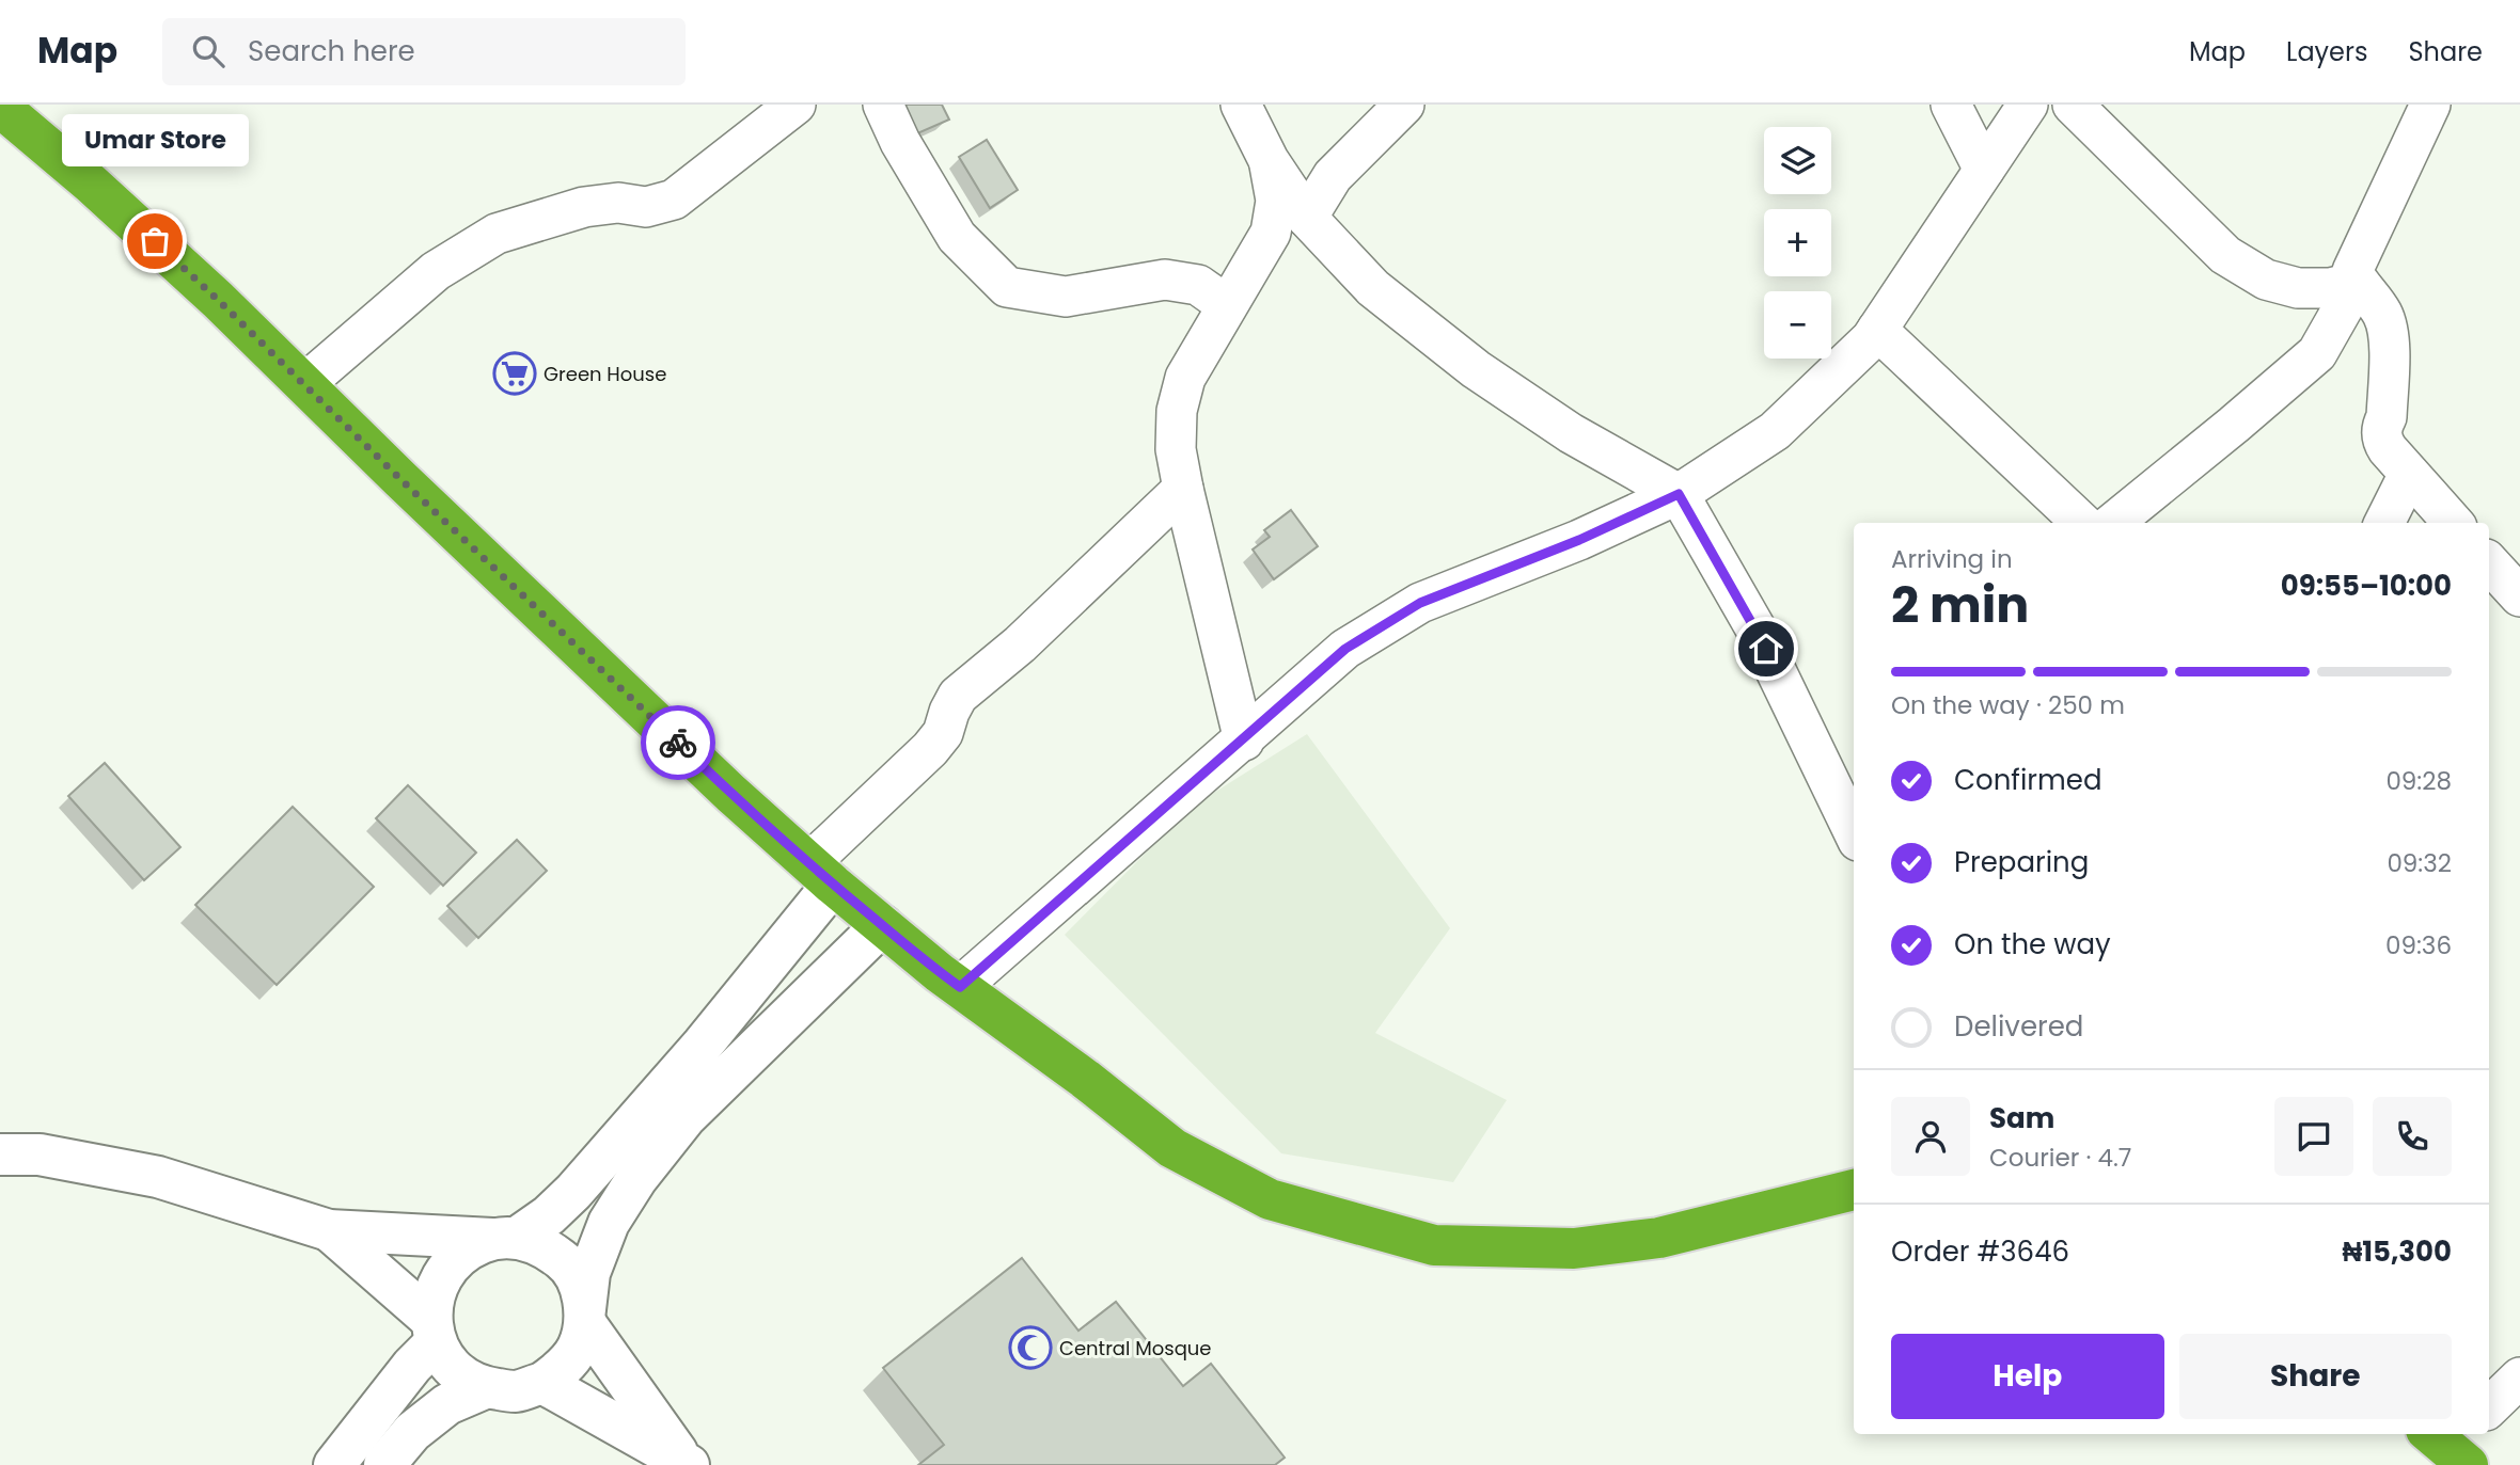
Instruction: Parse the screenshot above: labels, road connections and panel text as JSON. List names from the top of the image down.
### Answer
{
  "places": {
    "other": ["Umar Store"],
    "supermarket": ["Green House"],
    "mosque": ["Central Mosque"]
  },
  "page": {
    "header": "Map",
    "search": "Search here",
    "nav": ["Map", "Layers", "Share"],
    "bubble": "Umar Store",
    "map_buttons": ["+", "−"],
    "heading": ["2 min", "Arriving in", "09:55–10:00"],
    "panel": [
      "Sam",
      "Courier · 4.7",
      "Order #3646",
      "₦15,300"
    ],
    "bar": "On the way · 250 m",
    "list": [
      ["Confirmed", "09:28"],
      ["Preparing", "09:32"],
      ["On the way", "09:36"],
      "Delivered"
    ],
    "buttons": ["Help", "Share"]
  }
}
